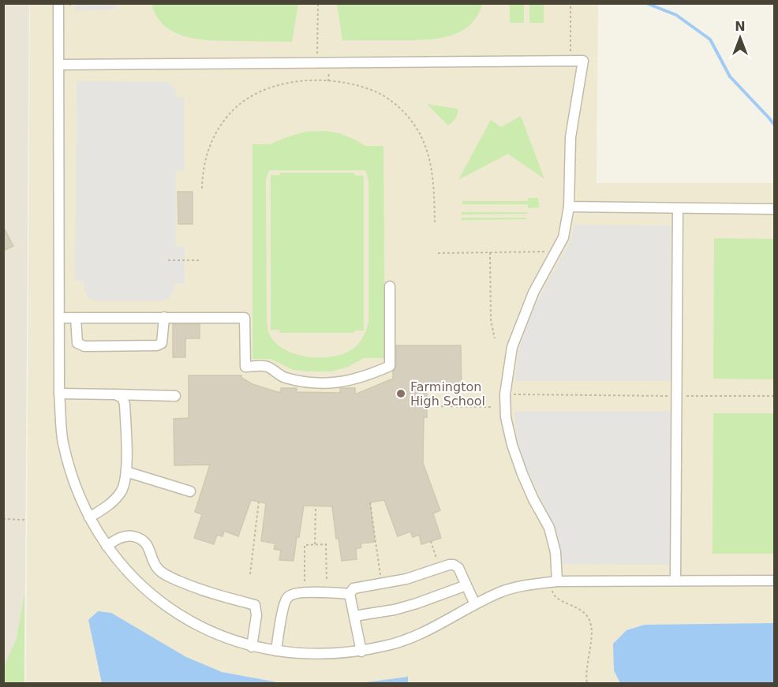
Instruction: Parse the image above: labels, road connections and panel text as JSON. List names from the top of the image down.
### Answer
{
  "places": ["Farmington High School"],
  "north": "top"
}
